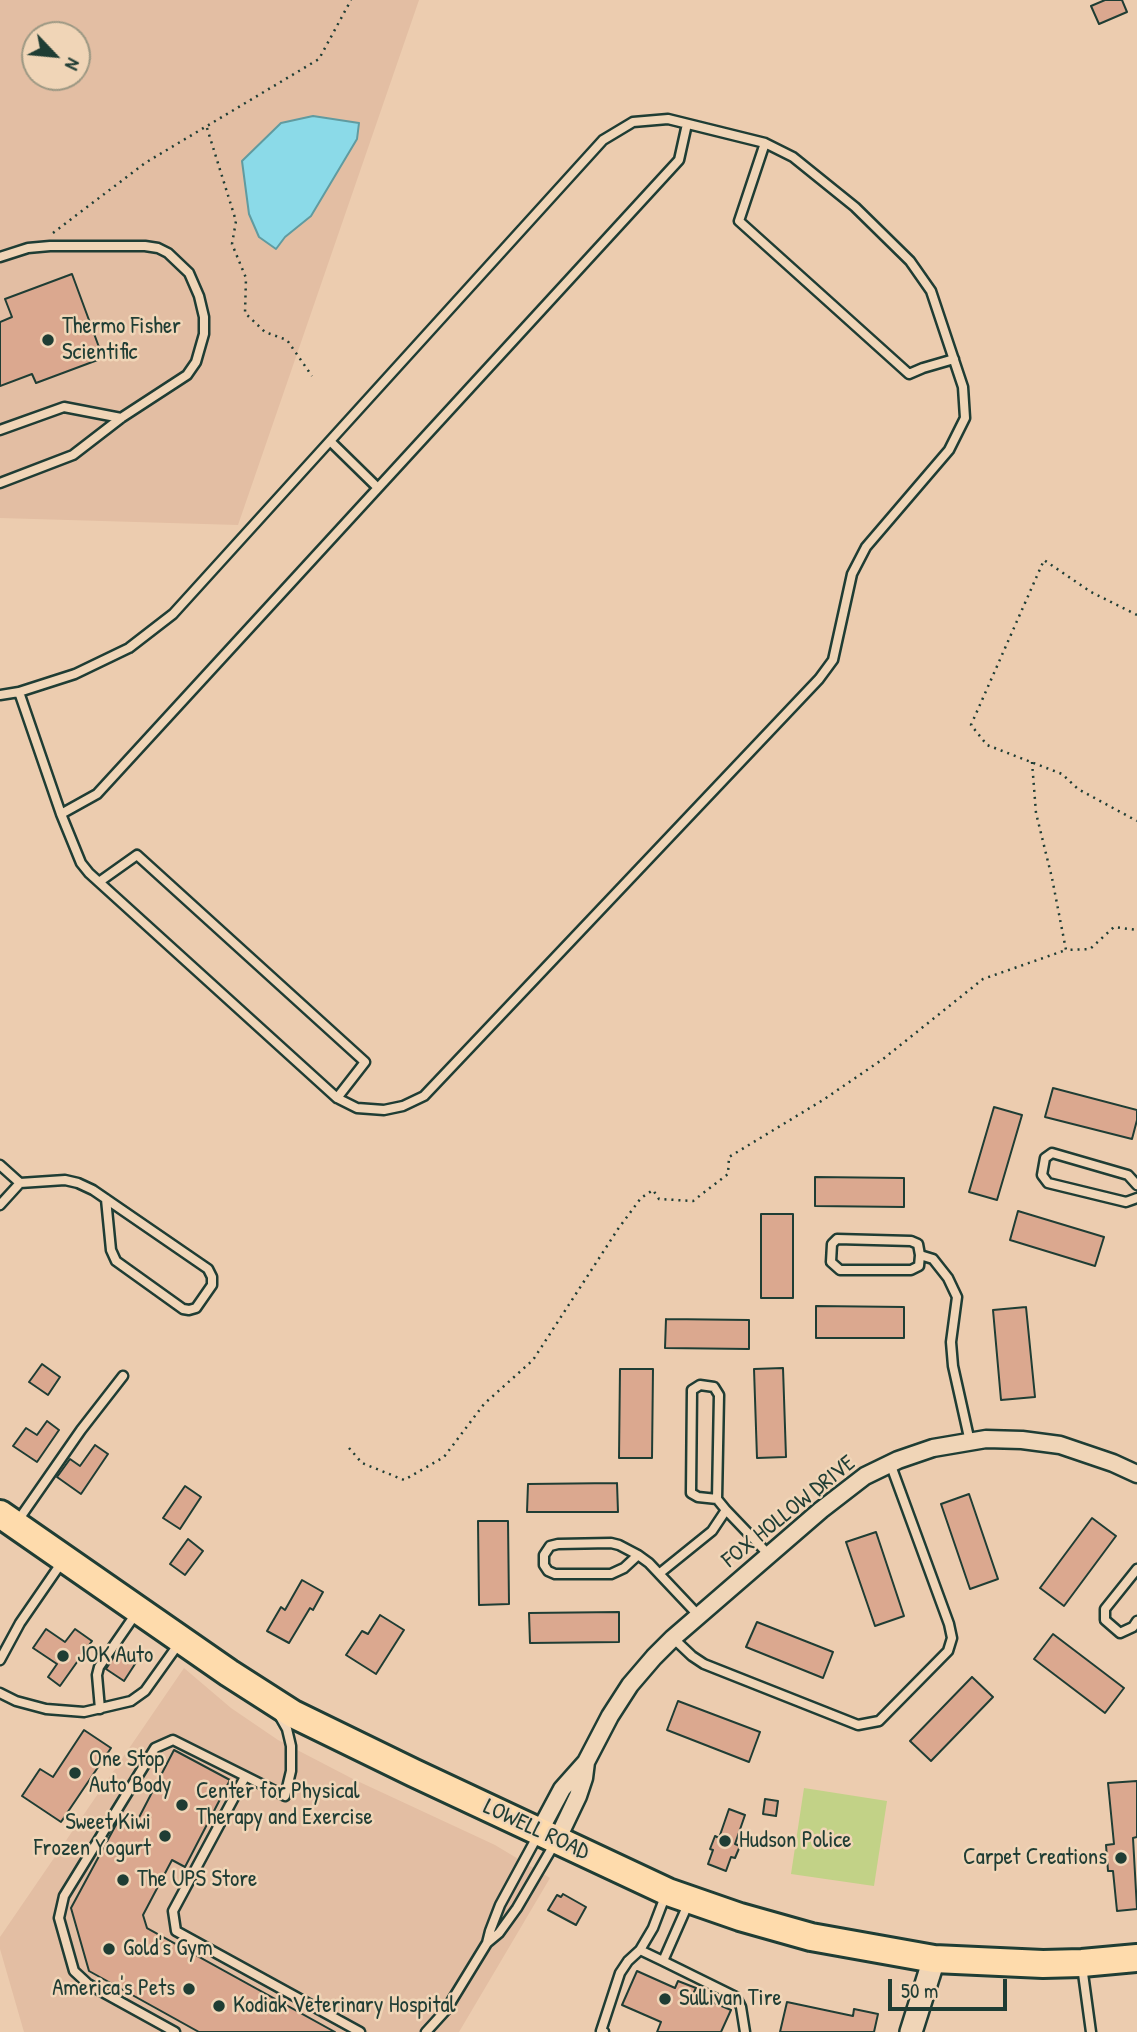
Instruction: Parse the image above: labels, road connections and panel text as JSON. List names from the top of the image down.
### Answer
{
  "streets": {
    "main road": ["LOWELL ROAD"],
    "street": ["FOX HOLLOW DRIVE"]
  },
  "crossings": [
    ["FOX HOLLOW DRIVE", "LOWELL ROAD"]
  ],
  "places": [
    "Thermo Fisher Scientific",
    "JOK Auto",
    "One Stop Auto Body",
    "Center for Physical Therapy and Exercise",
    "Sweet Kiwi Frozen Yogurt",
    "Hudson Police",
    "Carpet Creations",
    "The UPS Store",
    "Gold's Gym",
    "America's Pets",
    "Sullivan Tire",
    "Kodiak Veterinary Hospital"
  ],
  "scale_bar": "50 m",
  "north": "bottom right"
}
